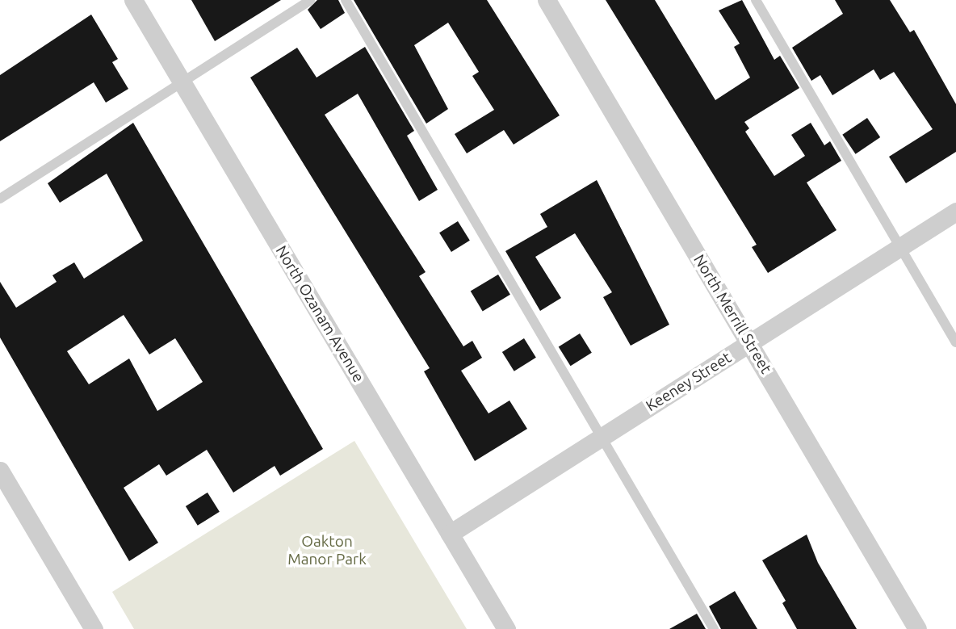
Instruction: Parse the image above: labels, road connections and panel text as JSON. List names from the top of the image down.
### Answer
{
  "streets": {
    "street": ["North Ozanam Avenue", "North Merrill Street", "Keeney Street"]
  },
  "crossings": [
    ["North Ozanam Avenue", "Keeney Street"],
    ["North Merrill Street", "Keeney Street"]
  ],
  "parks": ["Oakton Manor Park"]
}
